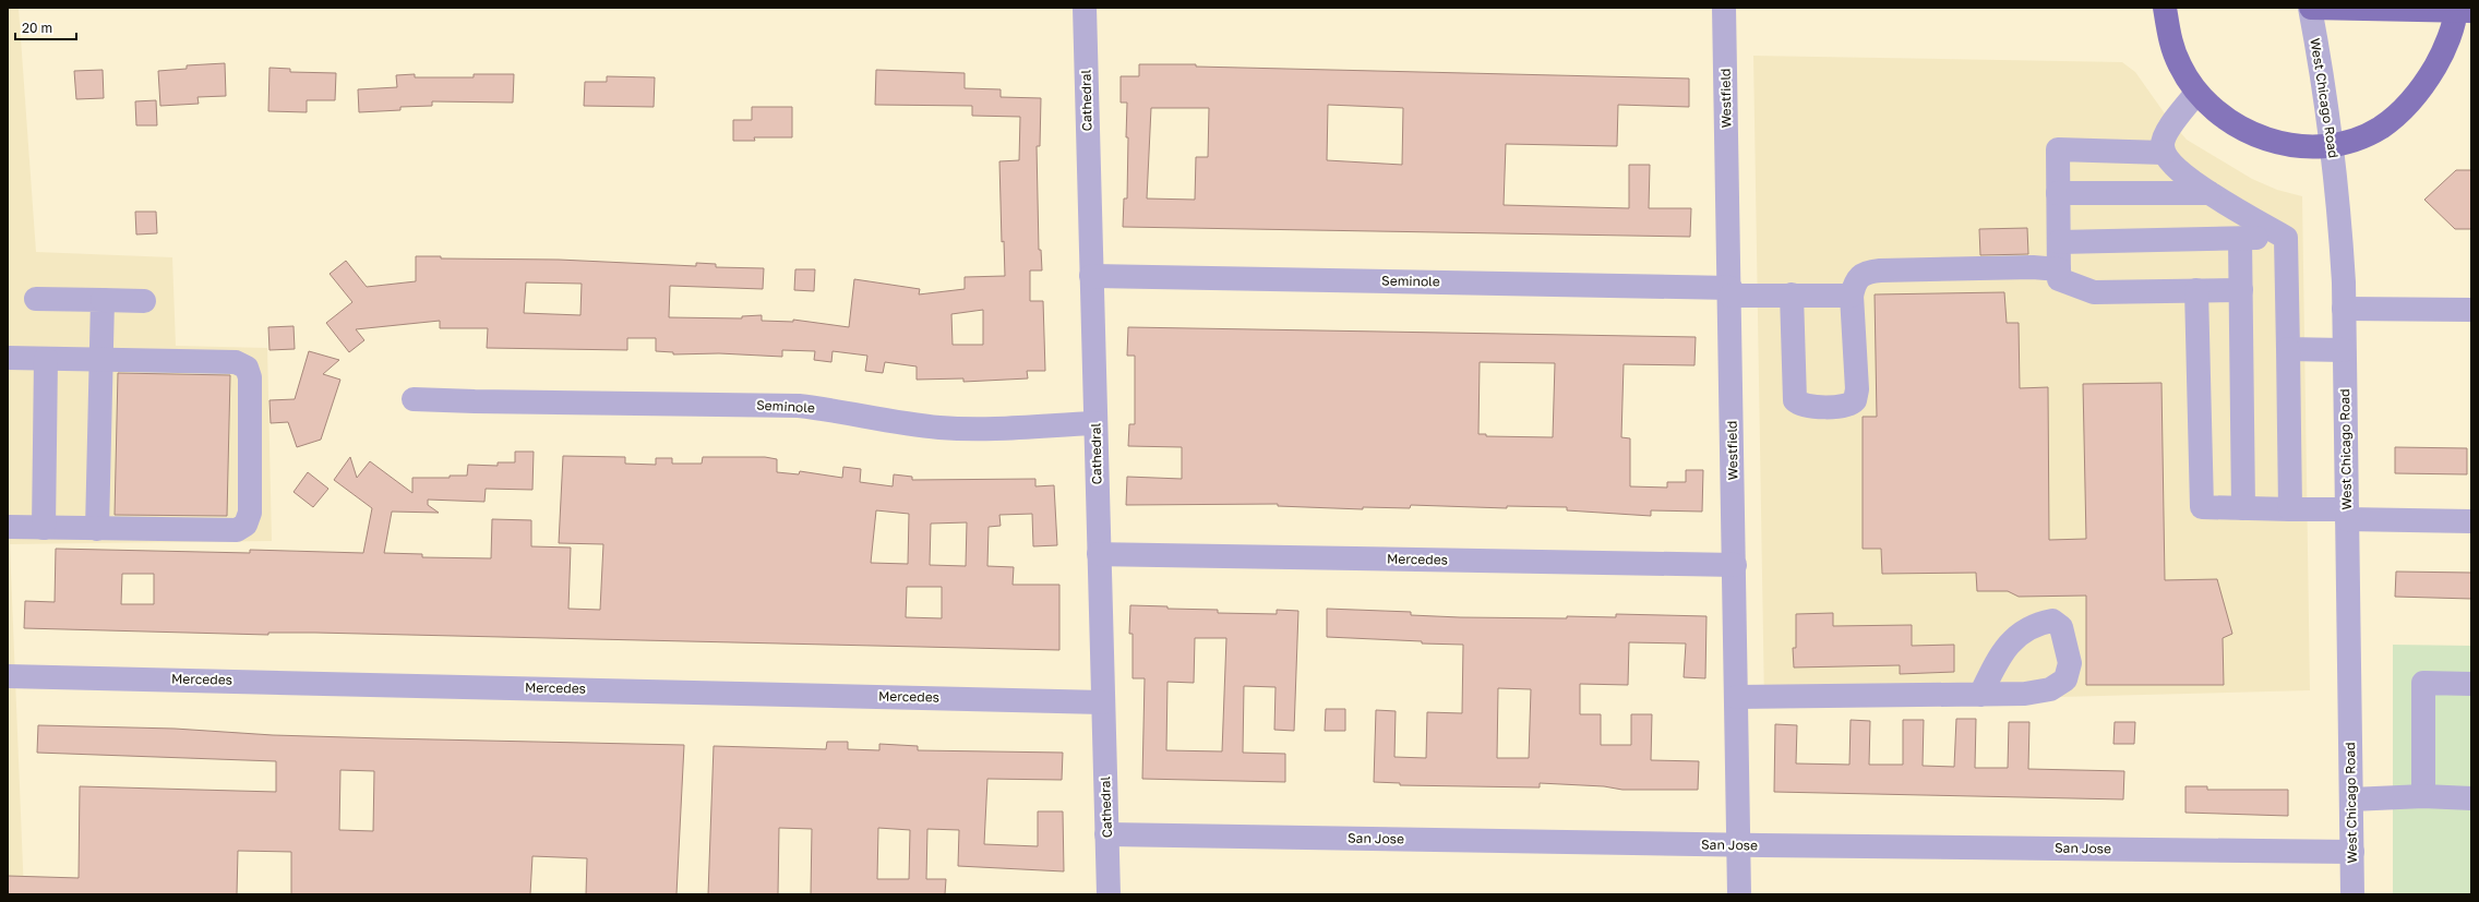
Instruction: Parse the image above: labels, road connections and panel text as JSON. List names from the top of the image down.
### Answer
{
  "streets": {
    "street": [
      "Westfield",
      "West Chicago Road",
      "Cathedral",
      "Seminole",
      "Mercedes",
      "San Jose"
    ]
  },
  "crossings": [
    ["Westfield", "Seminole"],
    ["Westfield", "Mercedes"],
    ["Westfield", "San Jose"],
    ["West Chicago Road", "San Jose"],
    ["Cathedral", "Seminole"],
    ["Cathedral", "Mercedes"],
    ["Cathedral", "San Jose"]
  ],
  "scale_bar": "20 m"
}
